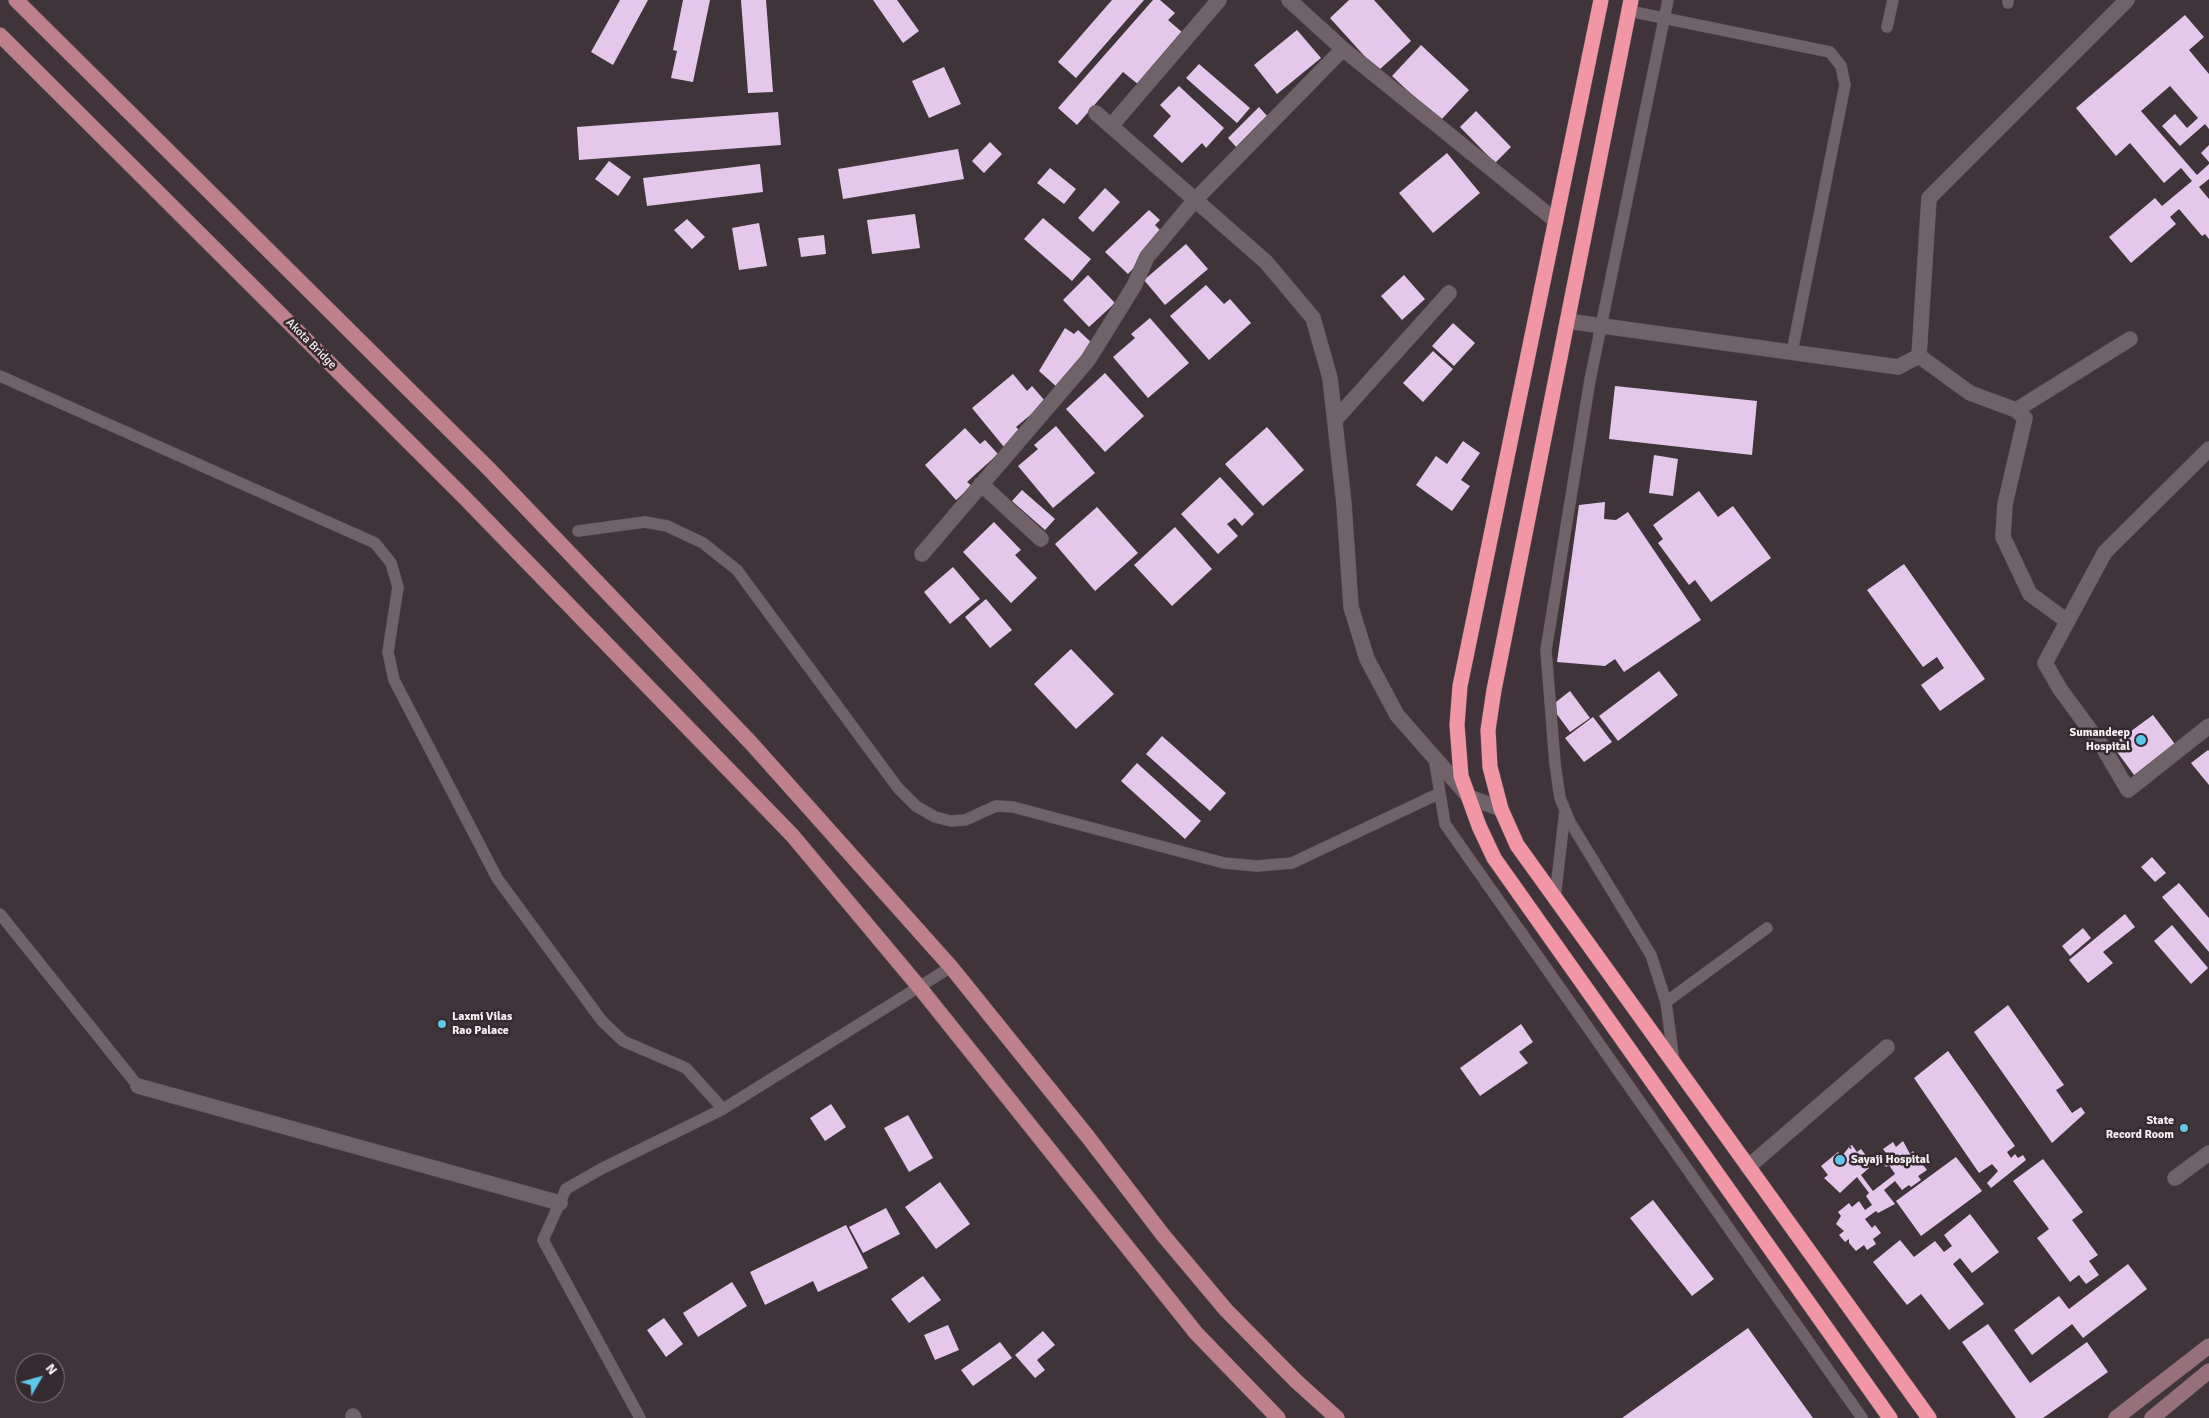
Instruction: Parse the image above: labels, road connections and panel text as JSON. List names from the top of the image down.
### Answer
{
  "streets": {
    "main road": ["Akota Bridge"]
  },
  "places": [
    "Sumandeep Hospital",
    "Laxmi Vilas Rao Palace",
    "State Record Room",
    "Sayaji Hospital"
  ],
  "north": "top right"
}
